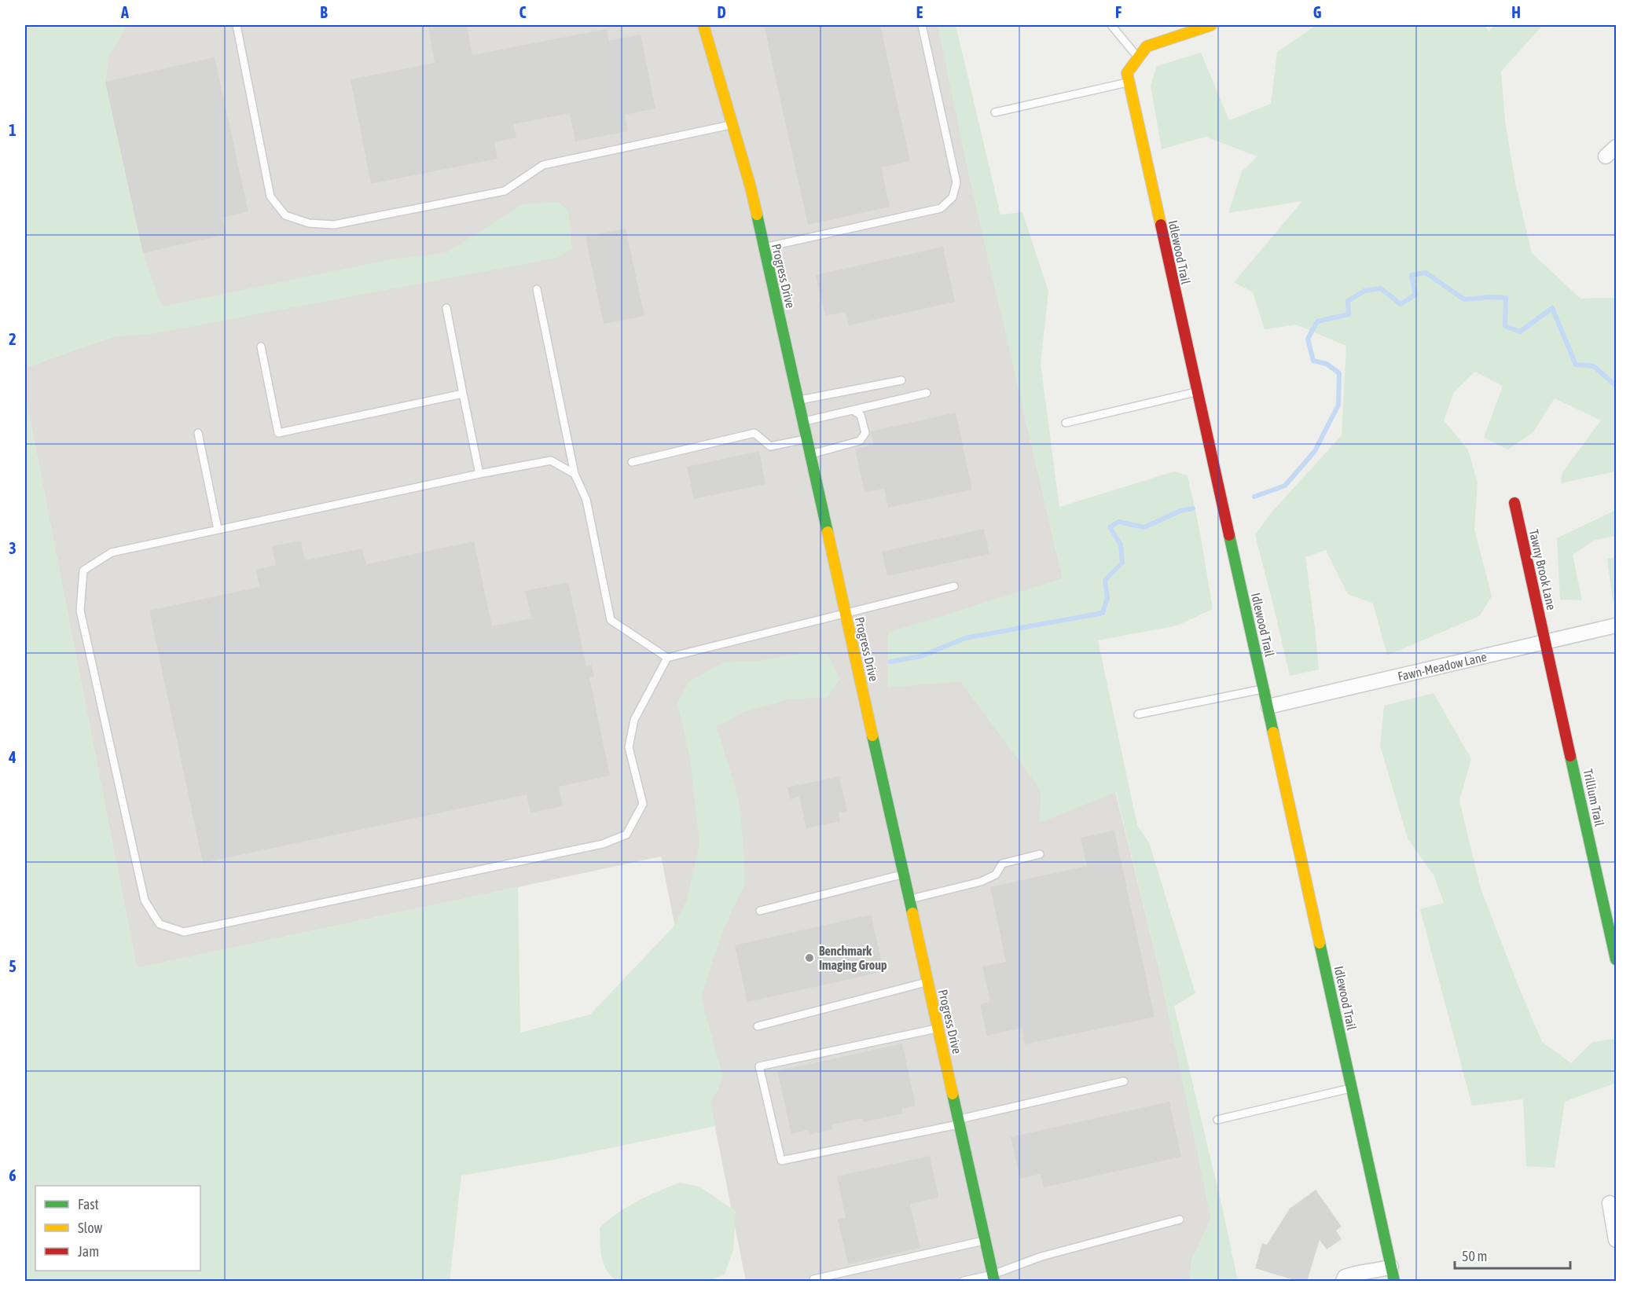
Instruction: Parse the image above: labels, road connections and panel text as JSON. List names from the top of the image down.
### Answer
{
  "streets": {
    "street": [
      "Idlewood Trail",
      "Progress Drive",
      "Tawny Brook Lane",
      "Fawn-Meadow Lane",
      "Trillium Trail"
    ]
  },
  "crossings": [
    ["Idlewood Trail", "Fawn-Meadow Lane"],
    ["Tawny Brook Lane", "Fawn-Meadow Lane"],
    ["Tawny Brook Lane", "Trillium Trail"],
    ["Fawn-Meadow Lane", "Trillium Trail"]
  ],
  "places": ["Benchmark Imaging Group"],
  "legend": ["Fast", "Slow", "Jam"],
  "scale_bar": "50 m",
  "grid": {
    "columns": [
      "A",
      "B",
      "C",
      "D",
      "E",
      "F",
      "G",
      "H"
    ],
    "rows": [
      "1",
      "2",
      "3",
      "4",
      "5",
      "6"
    ]
  }
}
